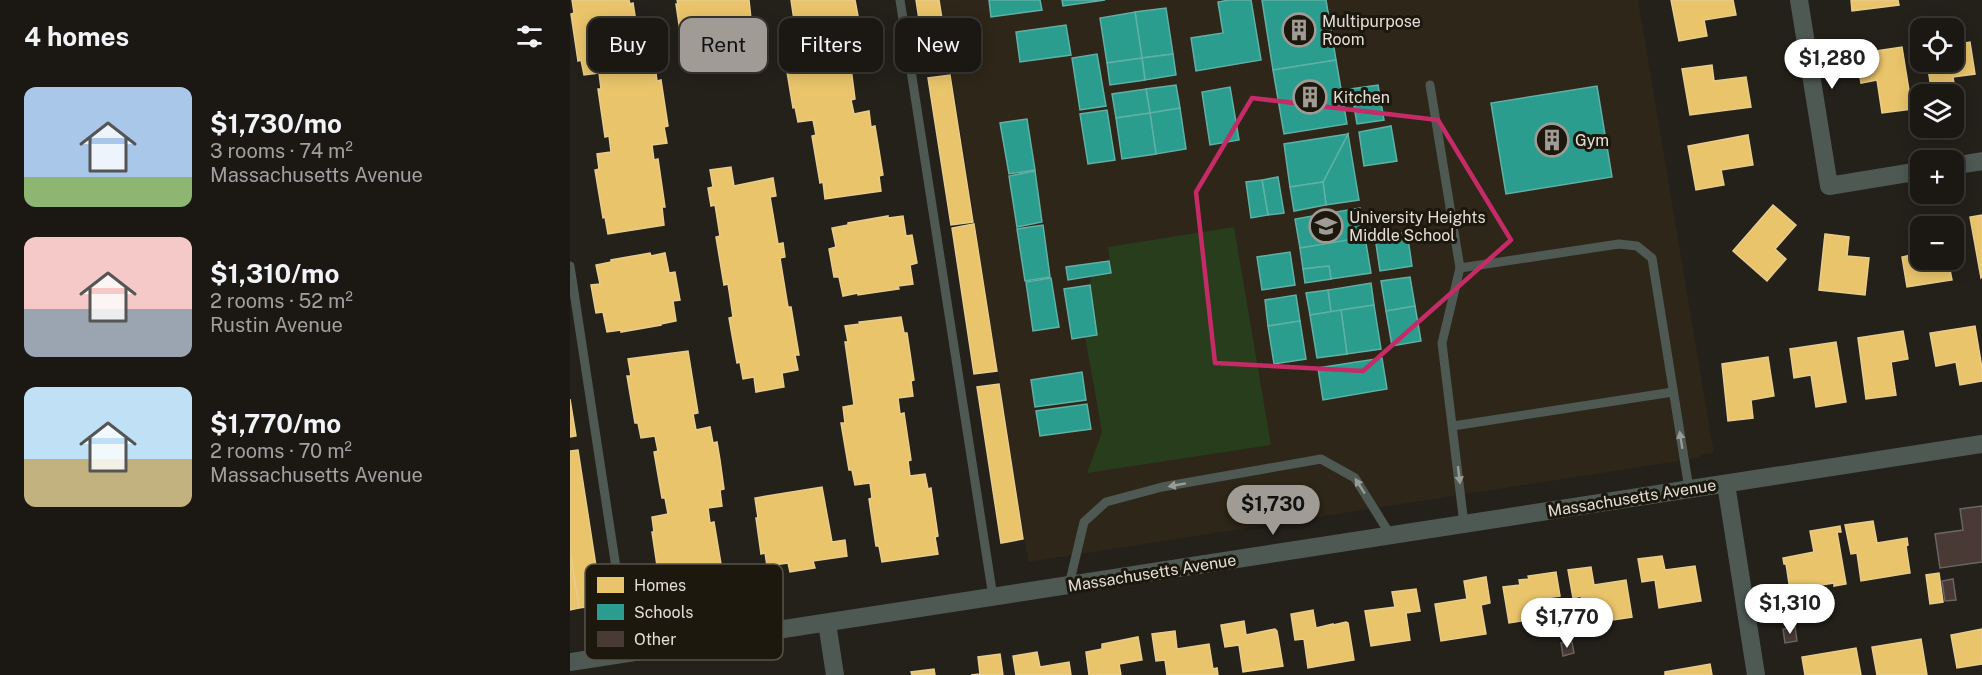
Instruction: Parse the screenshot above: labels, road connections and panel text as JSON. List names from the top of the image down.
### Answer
{
  "streets": {
    "street": ["Massachusetts Avenue"]
  },
  "places": {
    "building": ["Multipurpose Room", "Kitchen", "Gym"],
    "school or university": ["University Heights Middle School"]
  },
  "legend": ["Homes", "Schools", "Other"],
  "page": {
    "heading": "4 homes",
    "map_buttons": ["+", "−"],
    "chip": [
      "Buy",
      "Rent",
      "Filters",
      "New"
    ],
    "price": [
      "$1,280",
      "$1,730",
      "$1,310",
      "$1,770"
    ],
    "list": [
      {
        "name": "$1,730/mo",
        "note": "3 rooms · 74 m² · Massachusetts Avenue"
      },
      {
        "name": "$1,310/mo",
        "note": "2 rooms · 52 m² · Rustin Avenue"
      },
      {
        "name": "$1,770/mo",
        "note": "2 rooms · 70 m² · Massachusetts Avenue"
      }
    ]
  }
}
